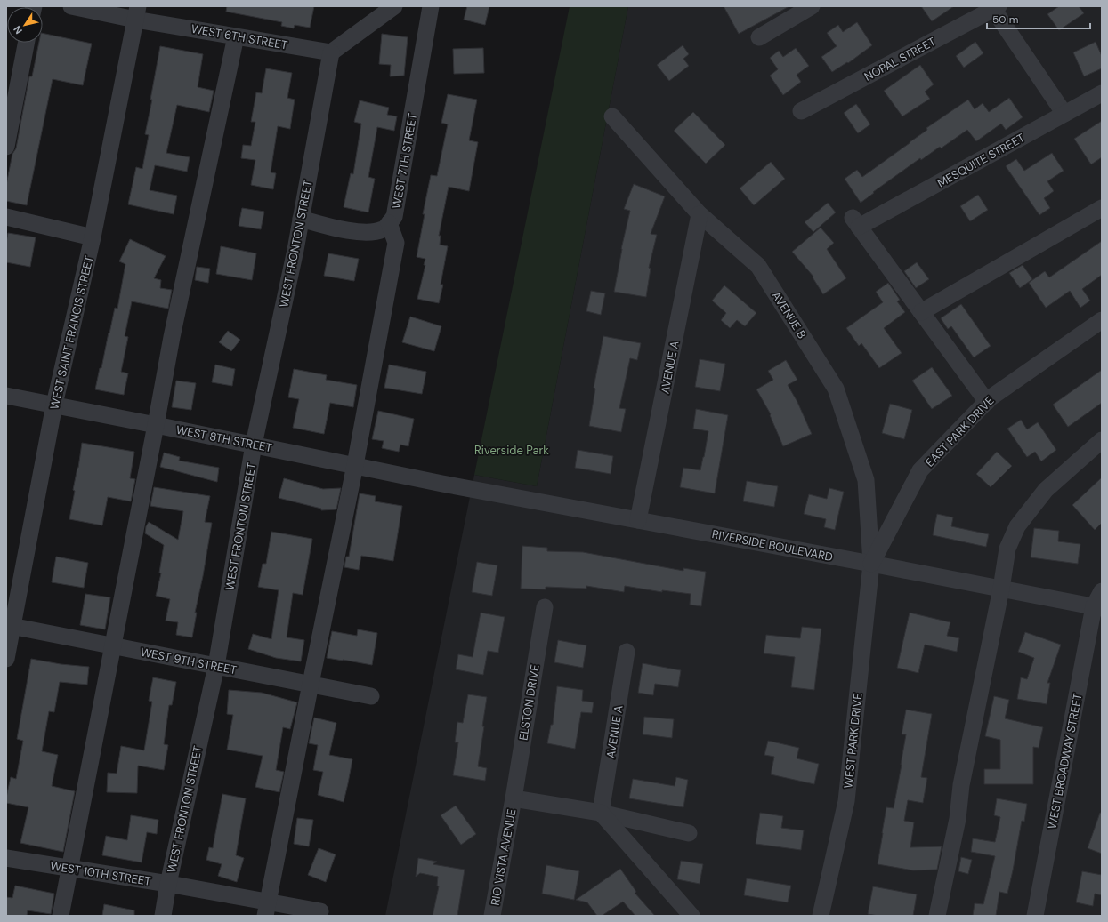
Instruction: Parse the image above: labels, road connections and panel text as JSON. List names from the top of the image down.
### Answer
{
  "streets": {
    "street": [
      "WEST 6TH STREET",
      "NOPAL STREET",
      "MESQUITE STREET",
      "WEST 7TH STREET",
      "WEST FRONTON STREET",
      "AVENUE B",
      "WEST SAINT FRANCIS STREET",
      "AVENUE A",
      "EAST PARK DRIVE",
      "WEST 8TH STREET",
      "RIVERSIDE BOULEVARD",
      "WEST 9TH STREET",
      "ELSTON DRIVE",
      "WEST PARK DRIVE",
      "WEST BROADWAY STREET",
      "RIO VISTA AVENUE",
      "WEST 10TH STREET"
    ]
  },
  "crossings": [
    ["WEST 6TH STREET", "WEST FRONTON STREET"],
    ["WEST 6TH STREET", "WEST SAINT FRANCIS STREET"],
    ["WEST 7TH STREET", "WEST FRONTON STREET"],
    ["WEST FRONTON STREET", "WEST 8TH STREET"],
    ["WEST FRONTON STREET", "WEST 9TH STREET"],
    ["WEST FRONTON STREET", "WEST 10TH STREET"],
    ["AVENUE B", "AVENUE A"],
    ["AVENUE B", "EAST PARK DRIVE"],
    ["AVENUE B", "RIVERSIDE BOULEVARD"],
    ["AVENUE B", "WEST PARK DRIVE"],
    ["WEST SAINT FRANCIS STREET", "WEST 8TH STREET"],
    ["WEST SAINT FRANCIS STREET", "WEST 9TH STREET"],
    ["AVENUE A", "RIVERSIDE BOULEVARD"],
    ["EAST PARK DRIVE", "RIVERSIDE BOULEVARD"],
    ["EAST PARK DRIVE", "WEST PARK DRIVE"],
    ["WEST 8TH STREET", "RIVERSIDE BOULEVARD"],
    ["RIVERSIDE BOULEVARD", "WEST PARK DRIVE"],
    ["RIVERSIDE BOULEVARD", "WEST BROADWAY STREET"],
    ["ELSTON DRIVE", "RIO VISTA AVENUE"]
  ],
  "parks": ["Riverside Park"],
  "scale_bar": "50 m",
  "north": "bottom left"
}
